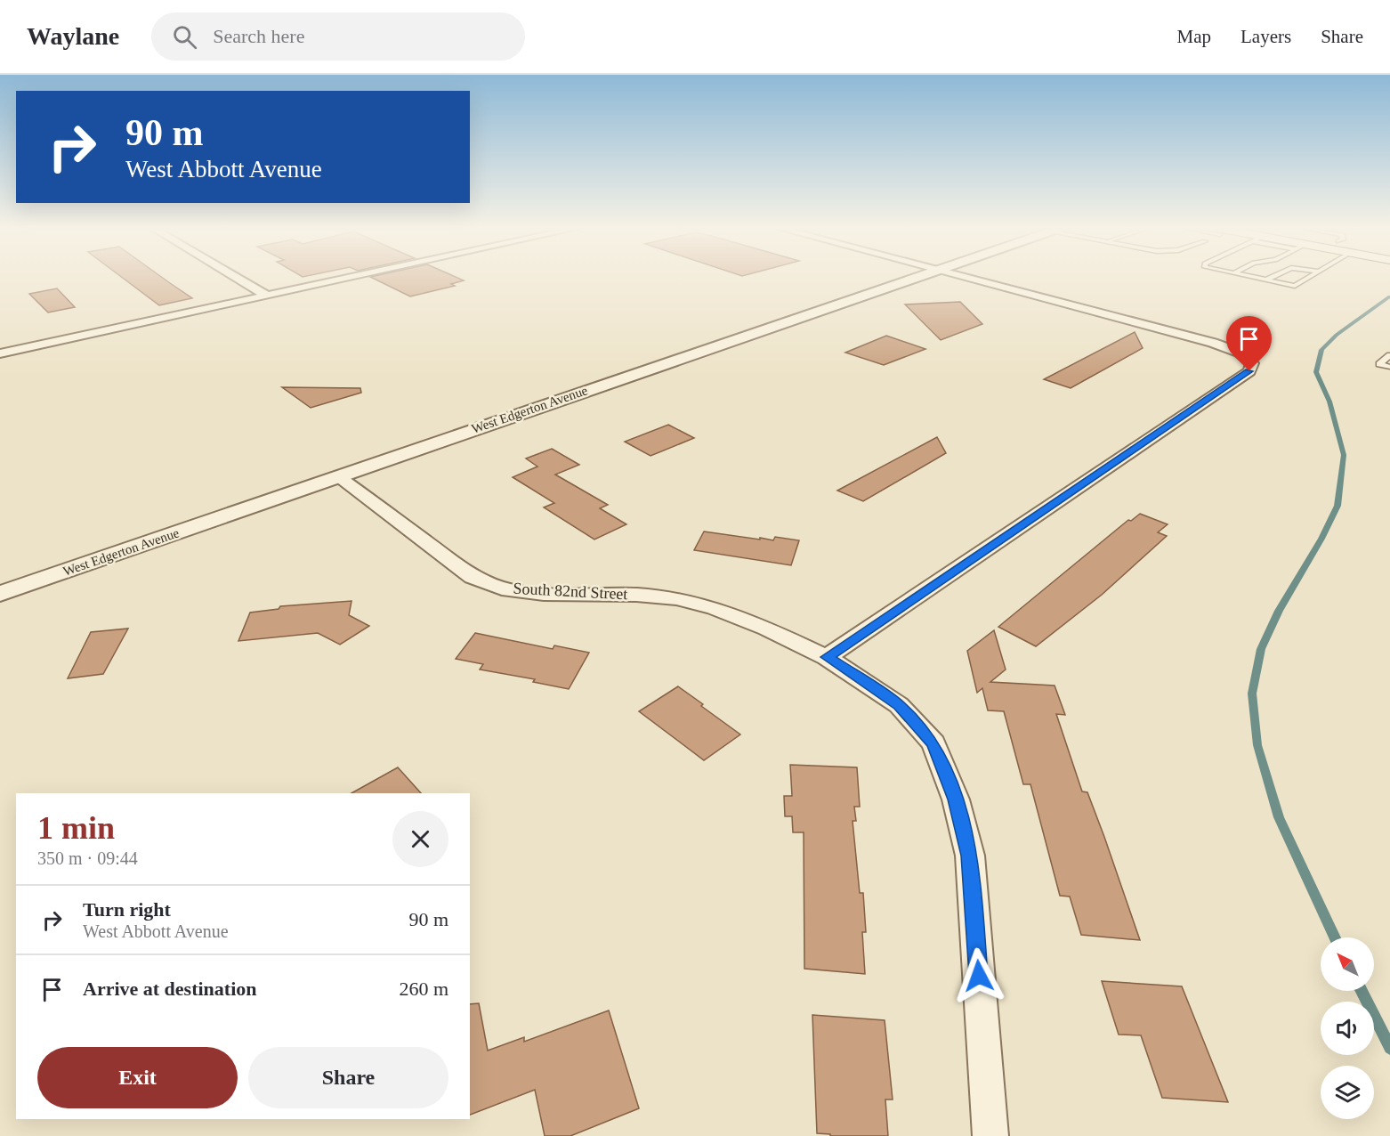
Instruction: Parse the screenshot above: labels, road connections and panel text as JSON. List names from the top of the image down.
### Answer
{
  "streets": {
    "street": ["West Edgerton Avenue", "South 82nd Street"]
  },
  "crossings": [
    ["West Edgerton Avenue", "South 82nd Street"]
  ],
  "north": "top left",
  "page": {
    "header": "Waylane",
    "search": "Search here",
    "nav": ["Map", "Layers", "Share"],
    "turn": ["90 m", "West Abbott Avenue"],
    "heading": ["1 min", "350 m · 09:44"],
    "list": [
      {
        "name": "Turn right",
        "note": "West Abbott Avenue",
        "value": "90 m"
      },
      {
        "name": "Arrive at destination",
        "value": "260 m"
      }
    ],
    "buttons": ["Exit", "Share"]
  }
}
